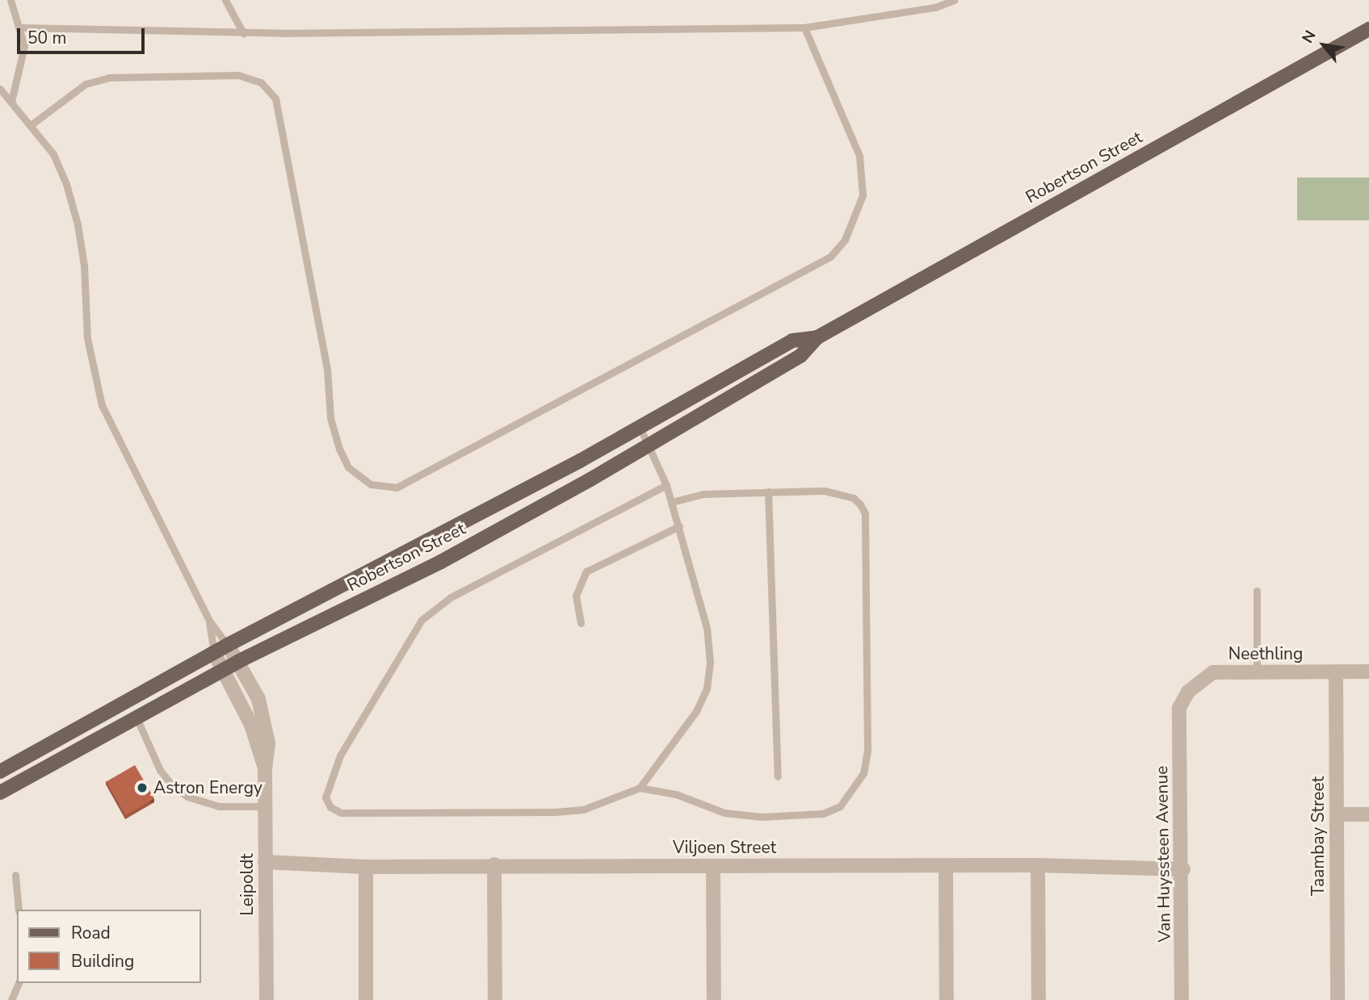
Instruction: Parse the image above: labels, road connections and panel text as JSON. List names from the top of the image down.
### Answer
{
  "streets": {
    "main road": ["Robertson Street"],
    "street": [
      "Neethling",
      "Taambay Street",
      "Viljoen Street",
      "Van Huyssteen Avenue",
      "Leipoldt"
    ]
  },
  "crossings": [
    ["Robertson Street", "Leipoldt"],
    ["Neethling", "Taambay Street"],
    ["Neethling", "Van Huyssteen Avenue"],
    ["Viljoen Street", "Van Huyssteen Avenue"],
    ["Viljoen Street", "Leipoldt"]
  ],
  "places": ["Astron Energy"],
  "legend": ["Road", "Building"],
  "scale_bar": "50 m",
  "north": "top left"
}
